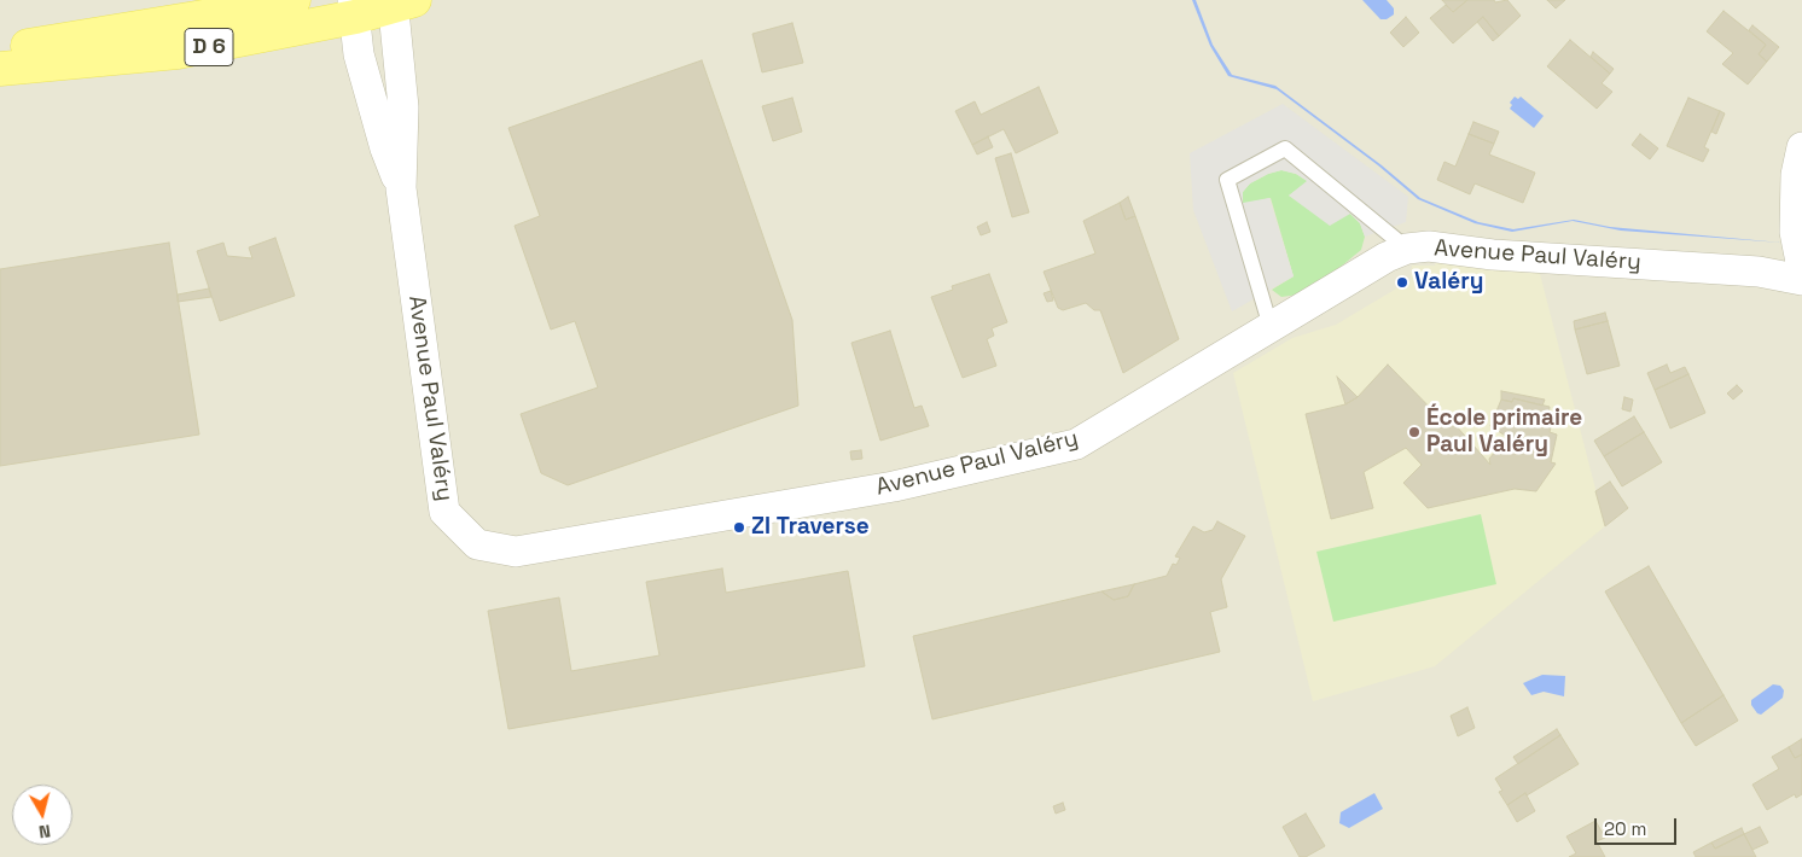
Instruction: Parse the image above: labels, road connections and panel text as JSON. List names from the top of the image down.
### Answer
{
  "streets": {
    "main road": ["D 6"],
    "street": ["Avenue Paul Valéry"]
  },
  "crossings": [
    ["D 6", "Avenue Paul Valéry"]
  ],
  "places": ["Valéry", "École primaire Paul Valéry", "ZI Traverse"],
  "scale_bar": "20 m",
  "north": "bottom"
}
